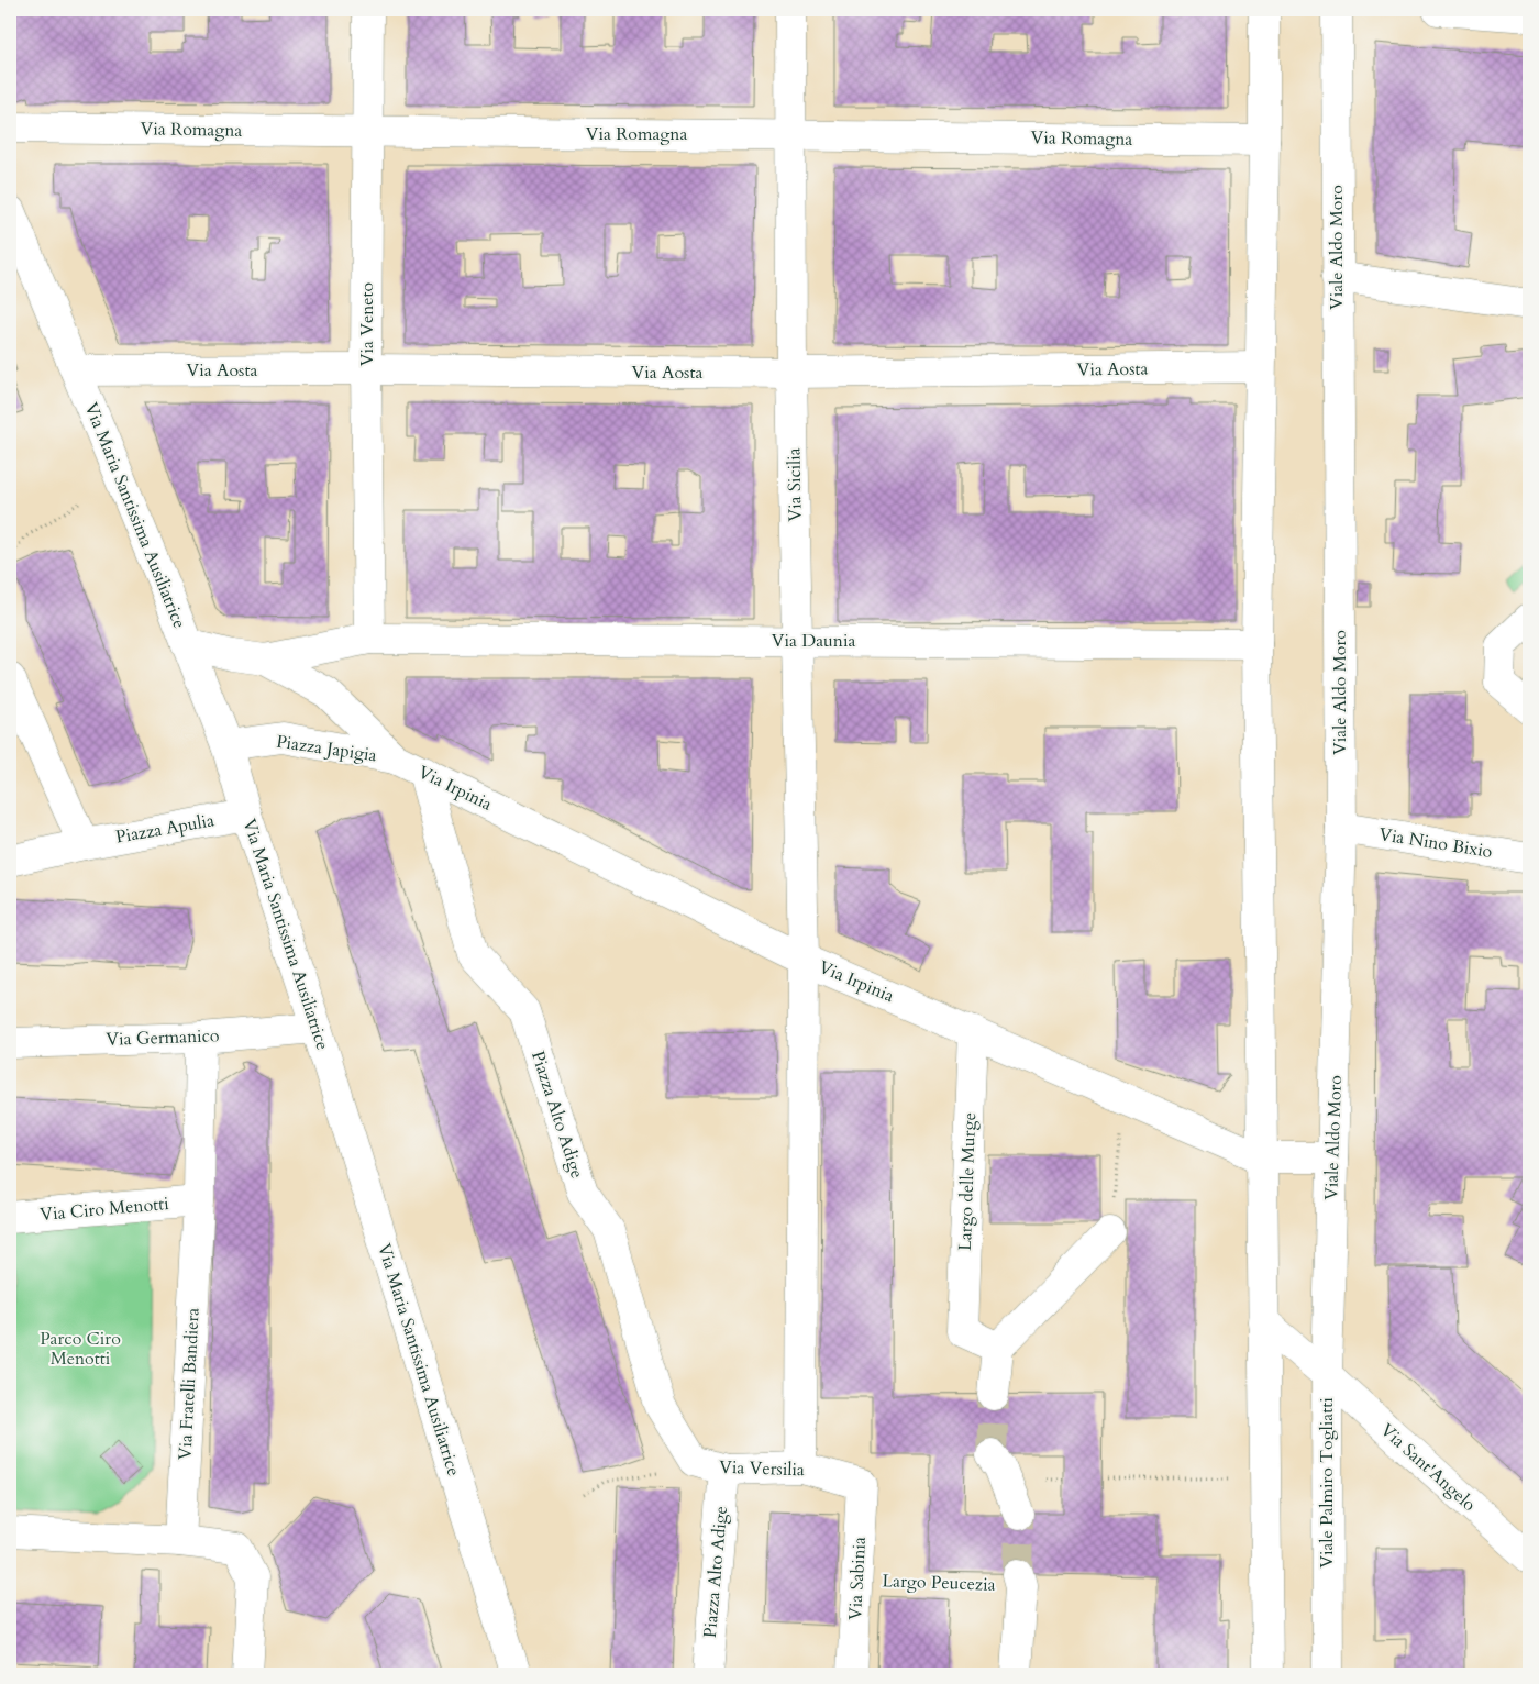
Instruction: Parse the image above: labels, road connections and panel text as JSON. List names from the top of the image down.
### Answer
{
  "streets": {
    "street": [
      "Via Romagna",
      "Viale Aldo Moro",
      "Via Veneto",
      "Via Aosta",
      "Via Sicilia",
      "Via Maria Santissima Ausiliatrice",
      "Via Daunia",
      "Piazza Japigia",
      "Via Irpinia",
      "Piazza Apulia",
      "Via Nino Bixio",
      "Via Germanico",
      "Piazza Alto Adige",
      "Largo delle Murge",
      "Via Ciro Menotti",
      "Via Fratelli Bandiera",
      "Via Sant'Angelo",
      "Via Versilia",
      "Viale Palmiro Togliatti",
      "Via Sabinia",
      "Largo Peucezia"
    ]
  },
  "crossings": [
    ["Via Romagna", "Via Veneto"],
    ["Via Romagna", "Via Sicilia"],
    ["Viale Aldo Moro", "Via Irpinia"],
    ["Viale Aldo Moro", "Via Nino Bixio"],
    ["Viale Aldo Moro", "Via Sant'Angelo"],
    ["Viale Aldo Moro", "Viale Palmiro Togliatti"],
    ["Via Veneto", "Via Aosta"],
    ["Via Veneto", "Via Daunia"],
    ["Via Veneto", "Piazza Japigia"],
    ["Via Aosta", "Via Sicilia"],
    ["Via Aosta", "Via Maria Santissima Ausiliatrice"],
    ["Via Sicilia", "Via Daunia"],
    ["Via Sicilia", "Via Irpinia"],
    ["Via Maria Santissima Ausiliatrice", "Piazza Japigia"],
    ["Via Maria Santissima Ausiliatrice", "Piazza Apulia"],
    ["Via Maria Santissima Ausiliatrice", "Via Germanico"],
    ["Via Daunia", "Piazza Japigia"],
    ["Piazza Japigia", "Via Irpinia"],
    ["Via Irpinia", "Piazza Alto Adige"],
    ["Via Irpinia", "Largo delle Murge"],
    ["Via Germanico", "Via Fratelli Bandiera"],
    ["Piazza Alto Adige", "Via Versilia"],
    ["Via Ciro Menotti", "Via Fratelli Bandiera"],
    ["Via Sant'Angelo", "Viale Palmiro Togliatti"],
    ["Via Versilia", "Via Sabinia"],
    ["Via Sabinia", "Largo Peucezia"]
  ],
  "parks": ["Parco Ciro Menotti"]
}
